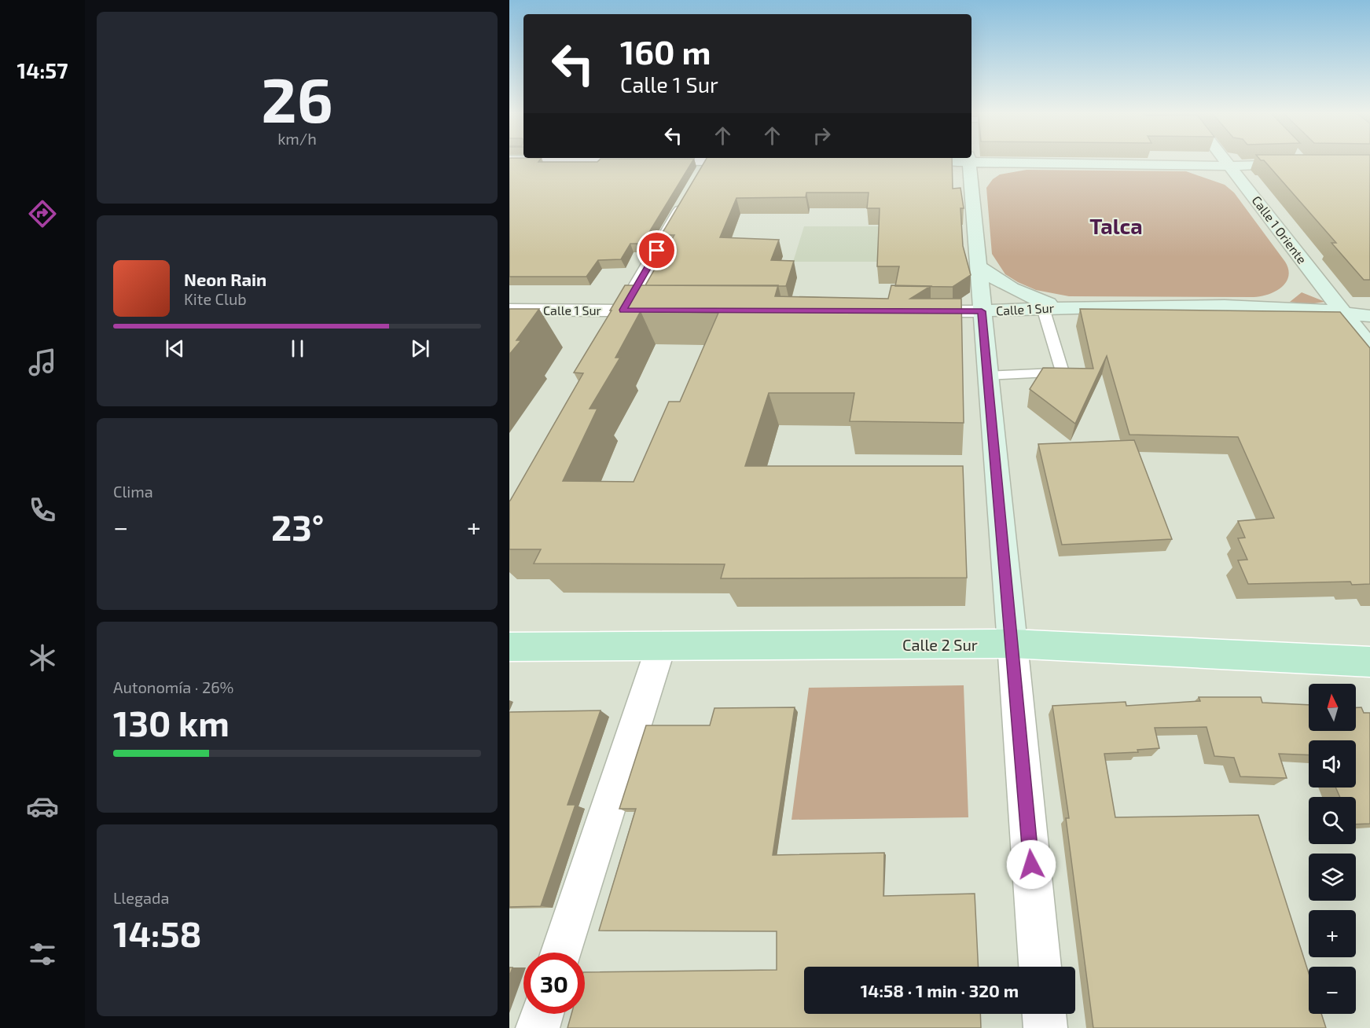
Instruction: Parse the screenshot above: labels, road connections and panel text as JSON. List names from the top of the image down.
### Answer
{
  "streets": {
    "main road": ["Calle 1 Oriente", "Calle 1 Sur", "Calle 2 Sur"]
  },
  "crossings": [
    ["Calle 1 Oriente", "Calle 1 Sur"]
  ],
  "districts": ["Talca"],
  "north": "top",
  "page": {
    "tabs": "14:57",
    "tile": [
      ["26", "km/h"],
      "Clima",
      ["Autonomía · 26%", "130 km"],
      ["Llegada", "14:58"]
    ],
    "turn": ["160 m", "Calle 1 Sur"],
    "song": ["Neon Rain", "Kite Club"],
    "heat": ["−", "23°", "+"],
    "map_buttons": ["+", "−"],
    "limit": "30",
    "trip": "14:58 · 1 min · 320 m"
  }
}
